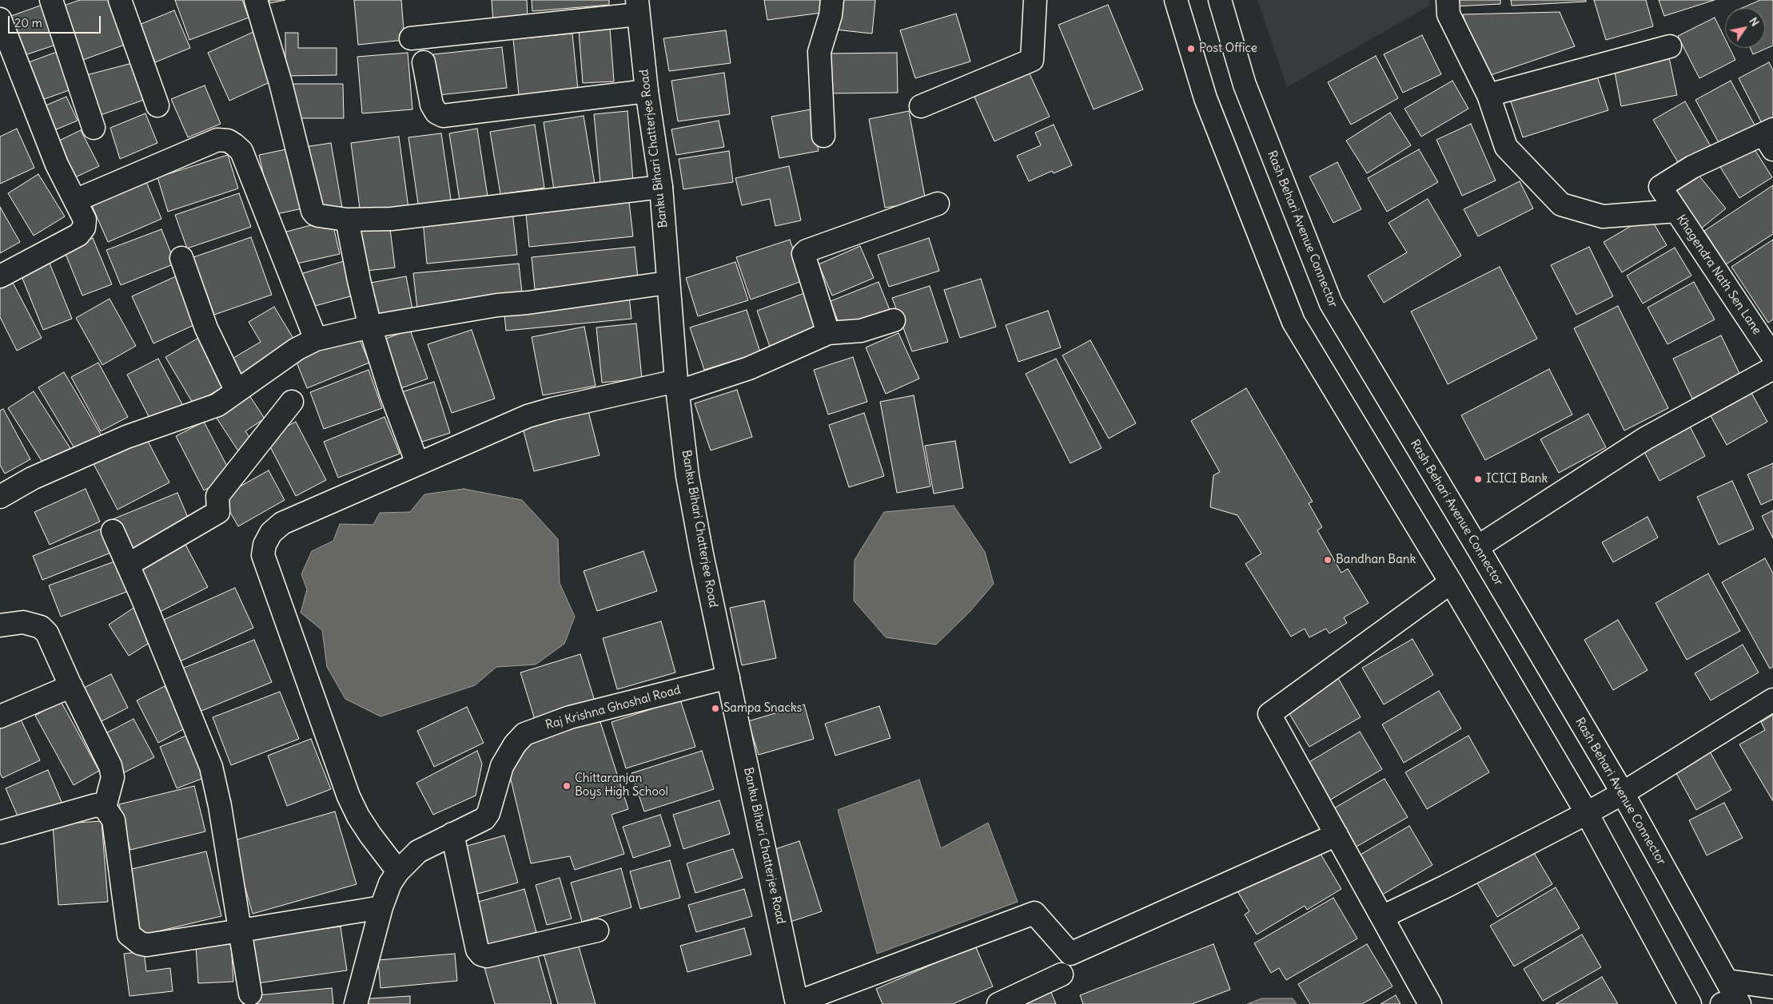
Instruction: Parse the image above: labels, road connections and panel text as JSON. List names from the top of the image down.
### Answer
{
  "streets": {
    "street": [
      "Banku Bihari Chatterjee Road",
      "Rash Behari Avenue Connector",
      "Khagendra Nath Sen Lane",
      "Raj Krishna Ghoshal Road"
    ]
  },
  "crossings": [
    ["Banku Bihari Chatterjee Road", "Raj Krishna Ghoshal Road"]
  ],
  "places": [
    "Post Office",
    "ICICI Bank",
    "Bandhan Bank",
    "Sampa Snacks",
    "Chittaranjan Boys High School"
  ],
  "scale_bar": "20 m",
  "north": "top right"
}
